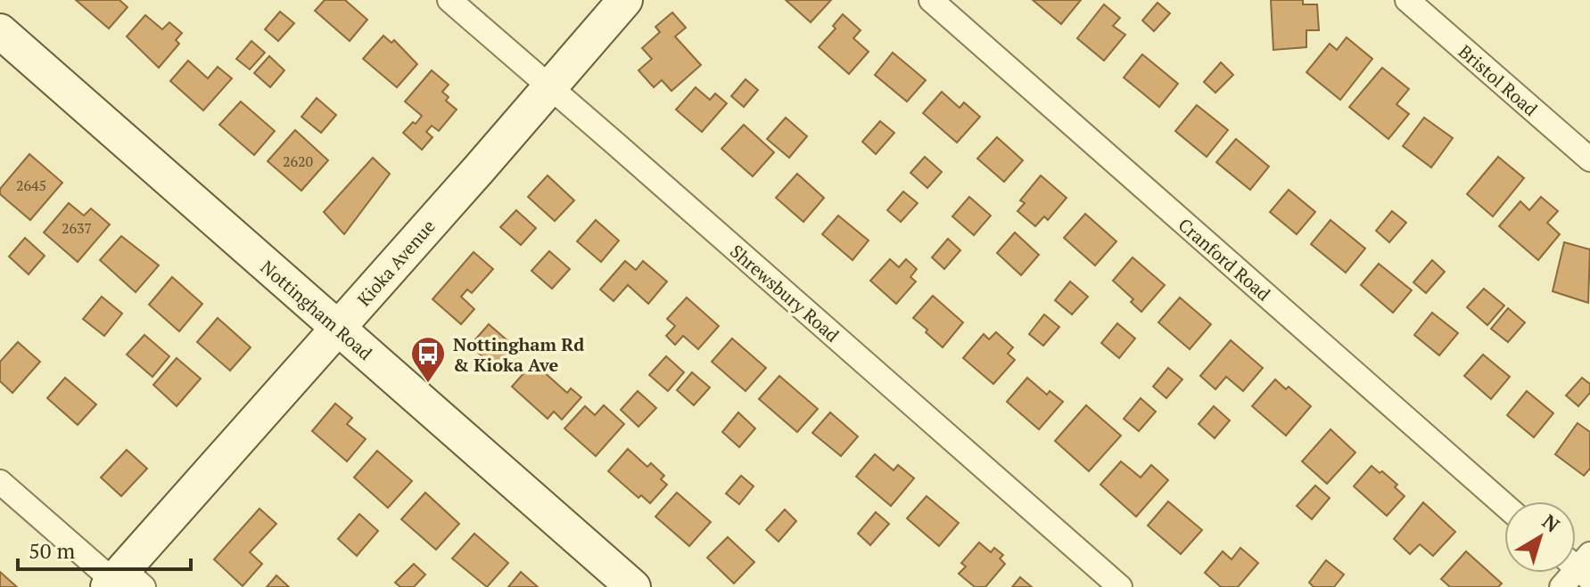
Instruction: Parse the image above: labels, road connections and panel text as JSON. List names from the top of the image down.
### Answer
{
  "streets": {
    "street": [
      "Bristol Road",
      "Cranford Road",
      "Kioka Avenue",
      "Shrewsbury Road",
      "Nottingham Road"
    ]
  },
  "crossings": [
    ["Kioka Avenue", "Shrewsbury Road"],
    ["Kioka Avenue", "Nottingham Road"]
  ],
  "places": {
    "bus stop": ["Nottingham Rd & Kioka Ave"]
  },
  "house_numbers": ["2620", "2645", "2637"],
  "scale_bar": "50 m",
  "north": "top right"
}
